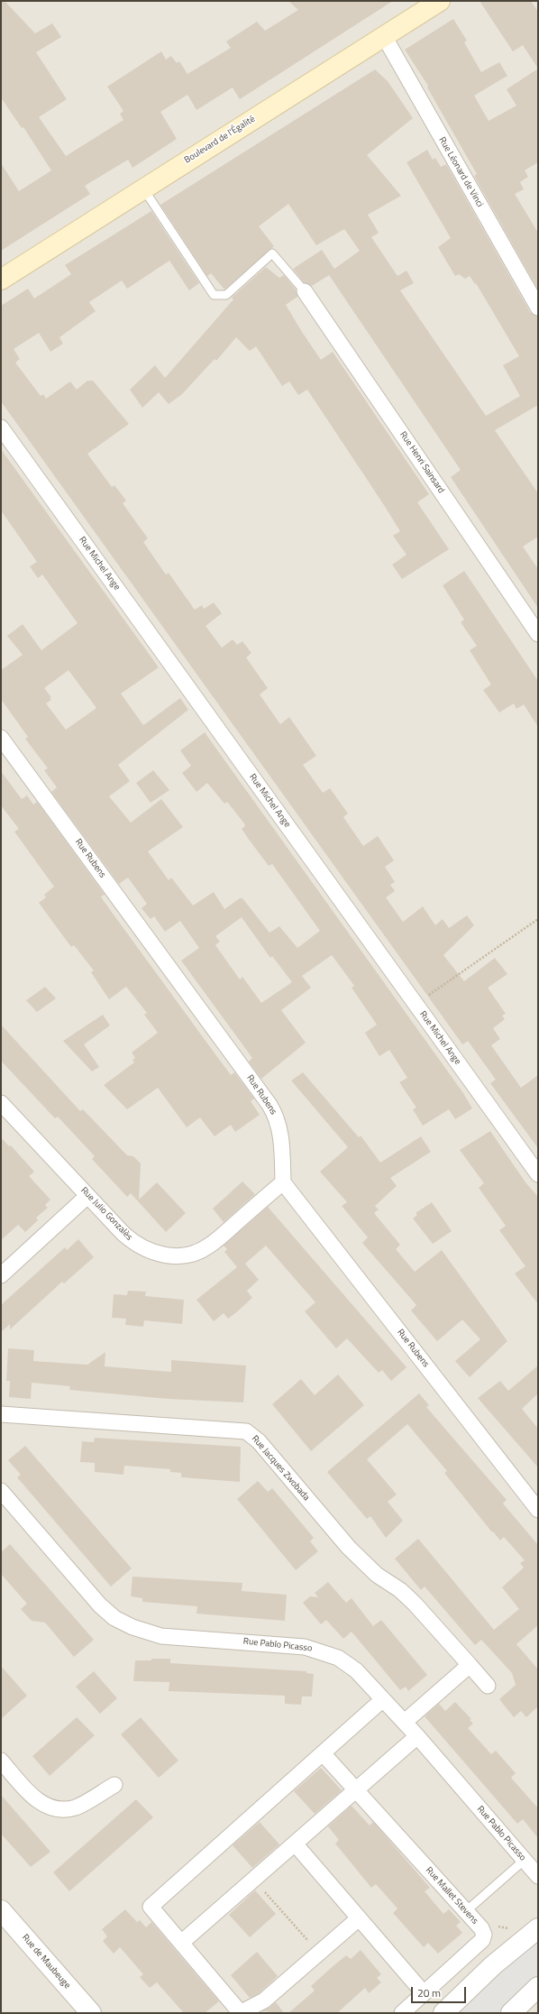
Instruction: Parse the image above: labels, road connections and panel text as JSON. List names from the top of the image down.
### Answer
{
  "streets": {
    "main road": ["Boulevard de l'Égalité"],
    "street": [
      "Rue Léonard de Vinci",
      "Rue Henri Sainsard",
      "Rue Michel Ange",
      "Rue Rubens",
      "Rue Julio Gonzalès",
      "Rue Jacques Zwobada",
      "Rue Pablo Picasso",
      "Rue Mallet Stevens",
      "Rue de Maubeuge"
    ]
  },
  "crossings": [
    ["Boulevard de l'Égalité", "Rue Léonard de Vinci"],
    ["Rue Rubens", "Rue Julio Gonzalès"]
  ],
  "scale_bar": "20 m"
}
